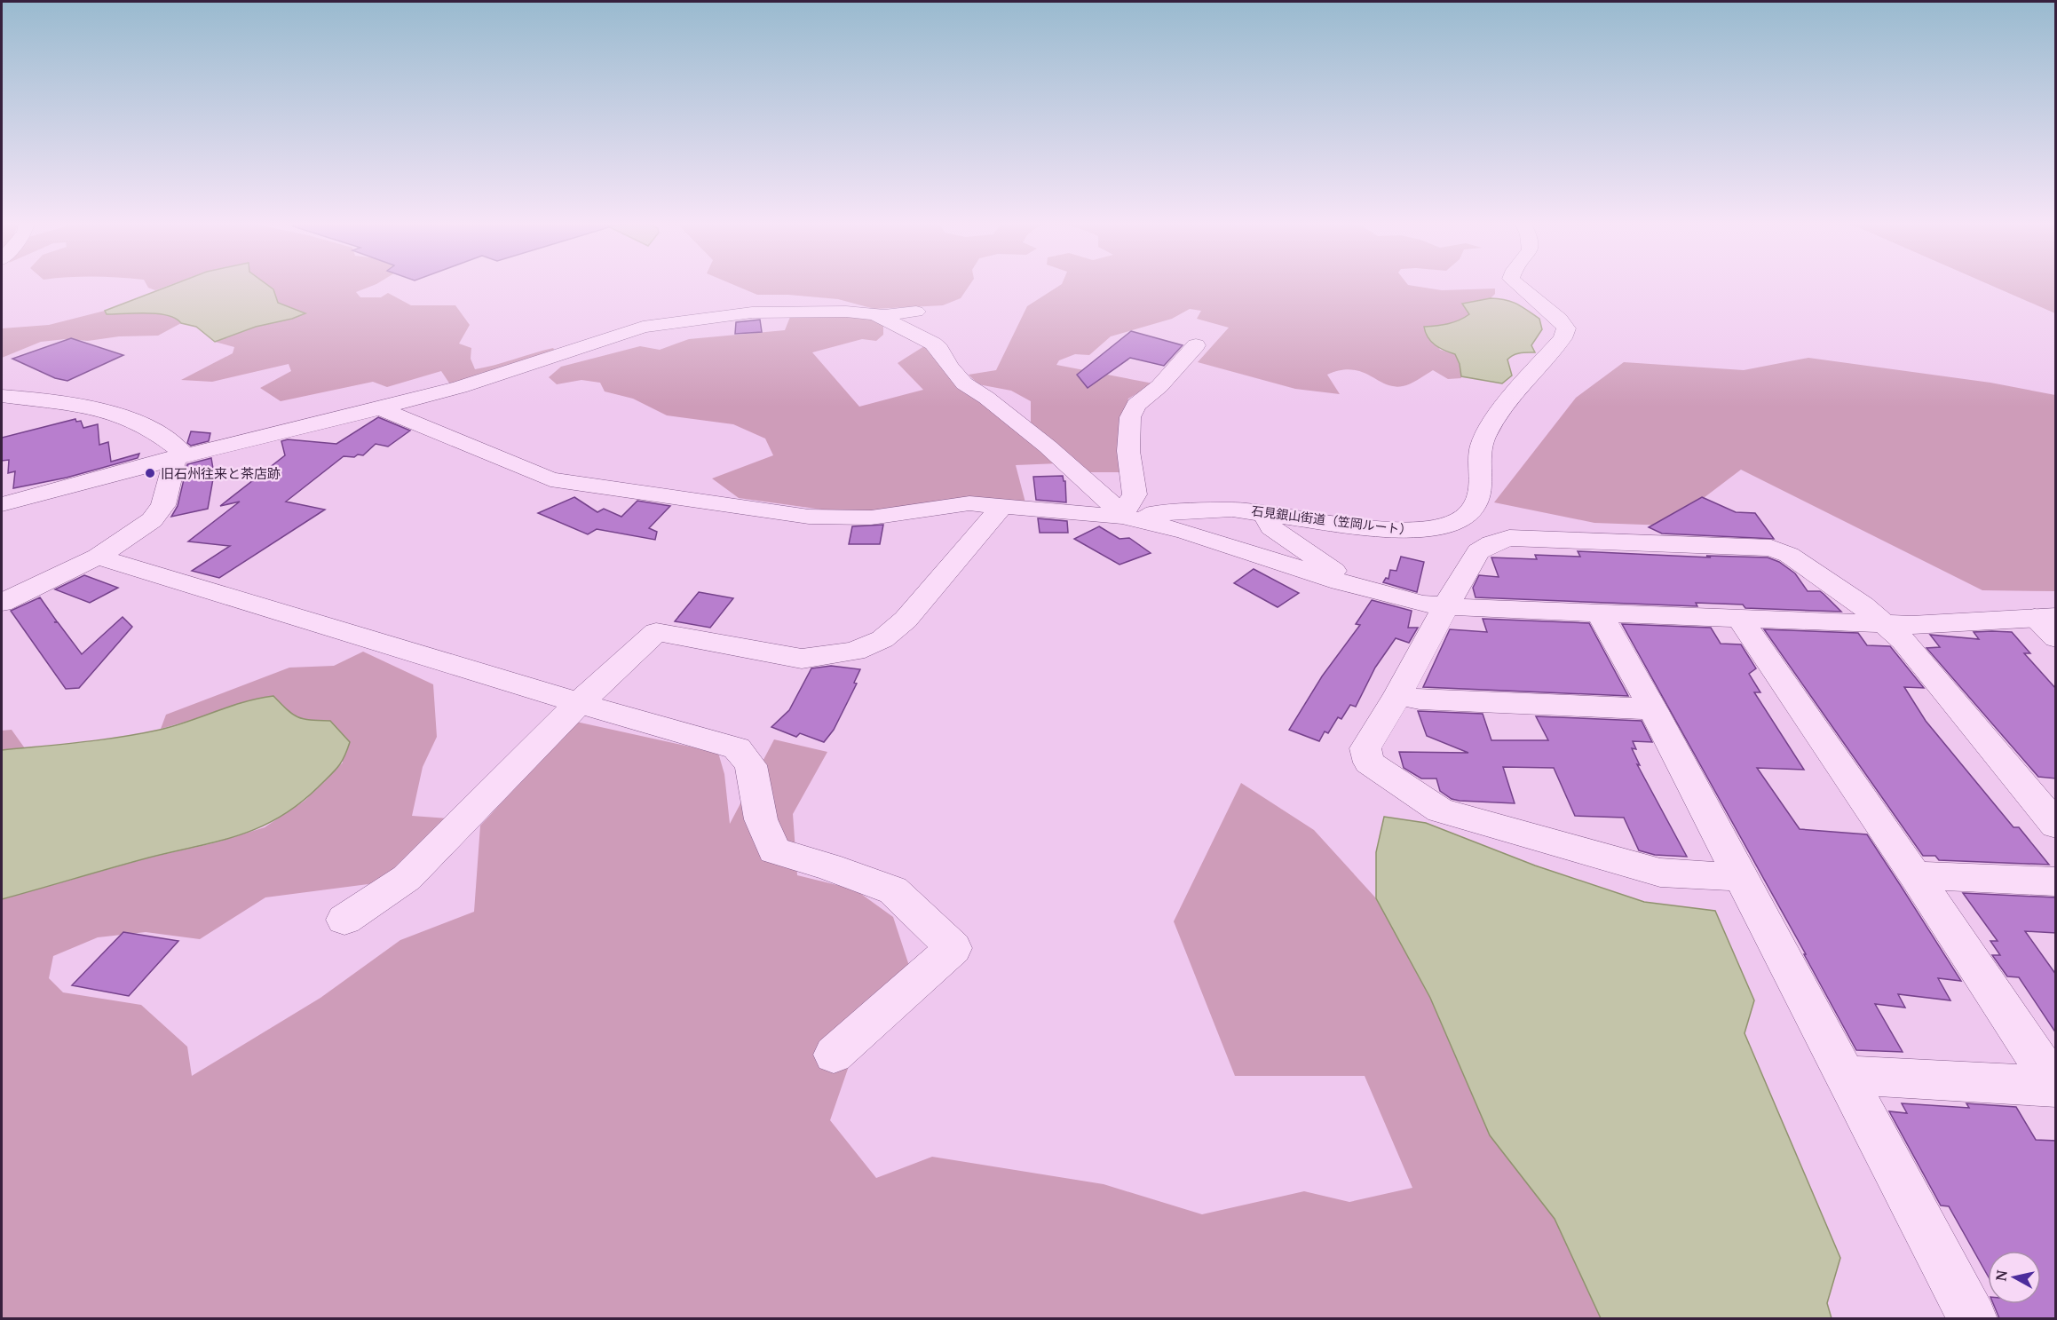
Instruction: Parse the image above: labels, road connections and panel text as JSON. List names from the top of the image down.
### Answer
{
  "streets": {
    "street": ["石見銀山街道（笠岡ルート）"]
  },
  "places": ["旧石州往来と茶店跡"],
  "north": "left"
}
